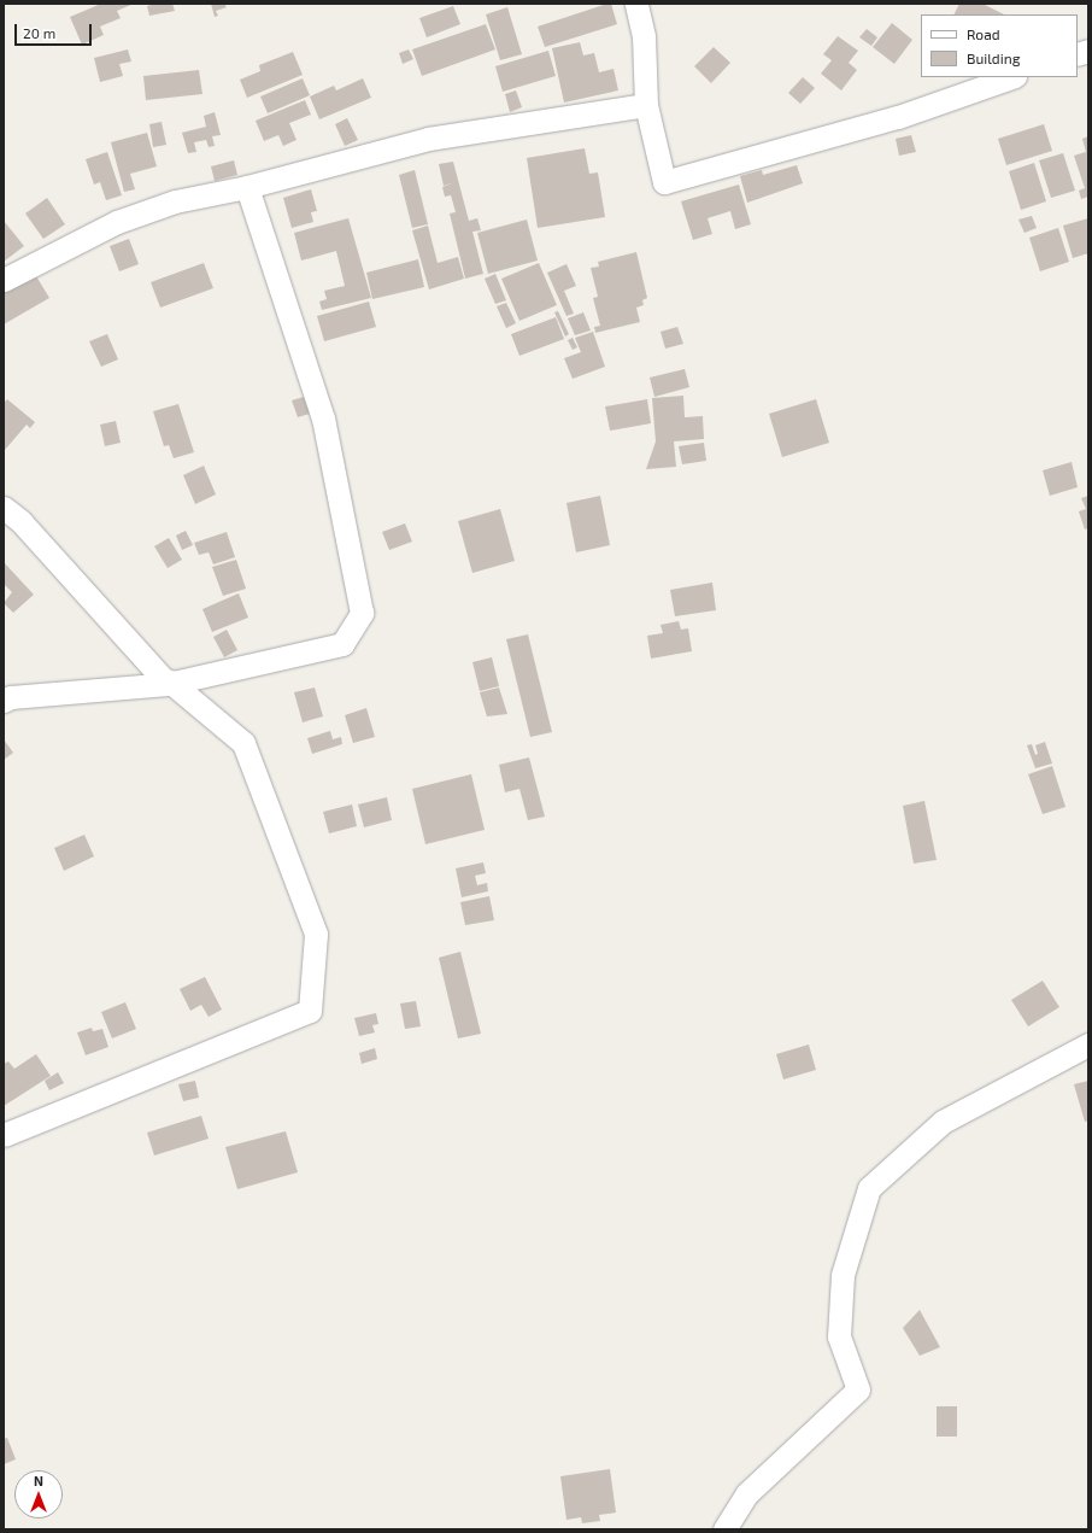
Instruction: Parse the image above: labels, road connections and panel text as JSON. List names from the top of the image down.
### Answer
{
  "legend": ["Road", "Building"],
  "scale_bar": "20 m",
  "north": "top"
}
